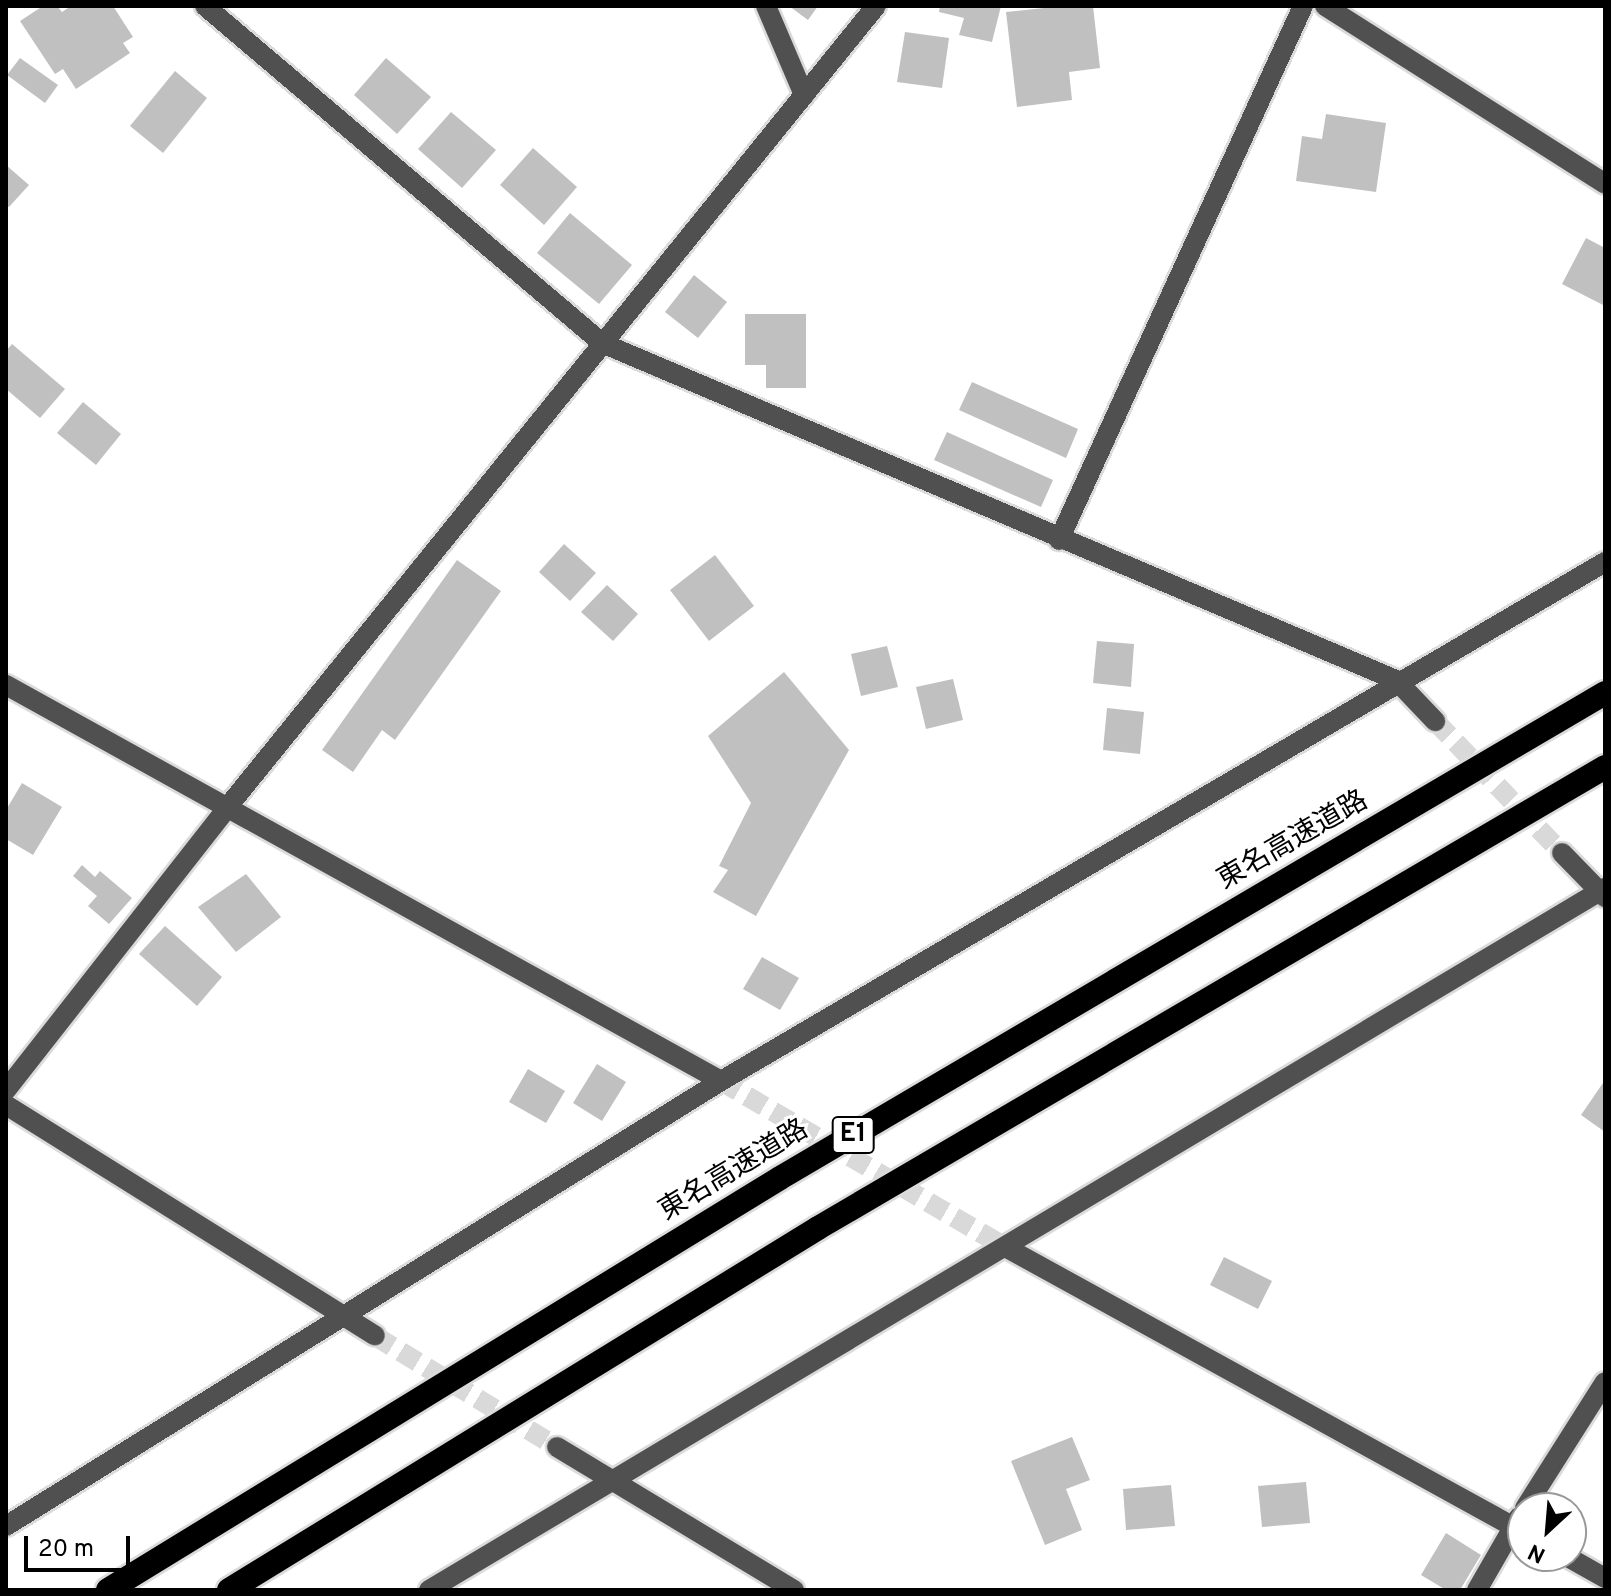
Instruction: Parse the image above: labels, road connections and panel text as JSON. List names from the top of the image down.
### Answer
{
  "streets": {
    "highway": ["東名高速道路", "E1"]
  },
  "scale_bar": "20 m",
  "north": "bottom left"
}
